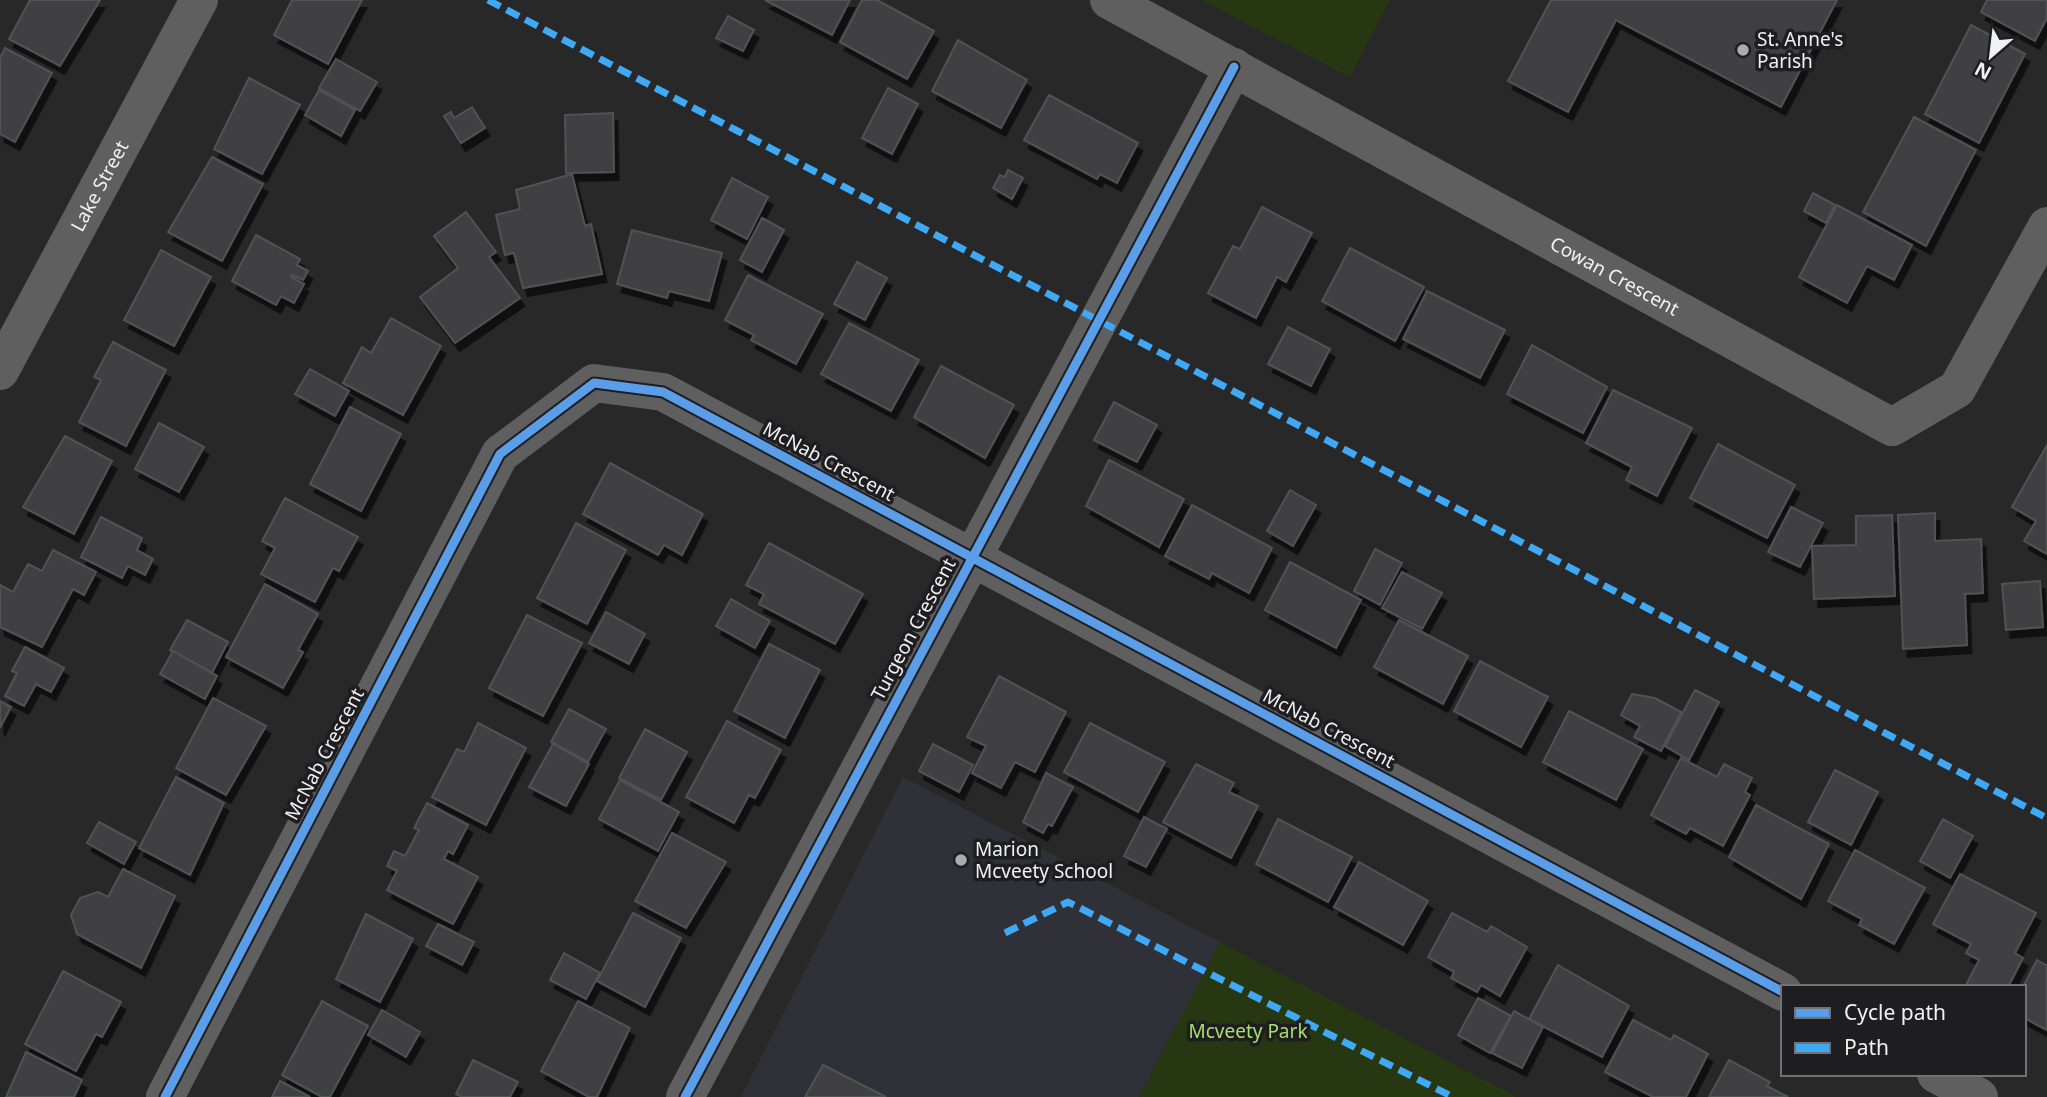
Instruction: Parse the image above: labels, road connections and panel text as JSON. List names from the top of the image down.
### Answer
{
  "streets": {
    "street": [
      "Lake Street",
      "Cowan Crescent",
      "McNab Crescent",
      "Turgeon Crescent"
    ]
  },
  "crossings": [
    ["Cowan Crescent", "Turgeon Crescent"],
    ["McNab Crescent", "Turgeon Crescent"]
  ],
  "parks": ["Mcveety Park"],
  "places": ["St. Anne's Parish", "Marion Mcveety School"],
  "legend": ["Cycle path", "Path"],
  "north": "bottom left"
}
